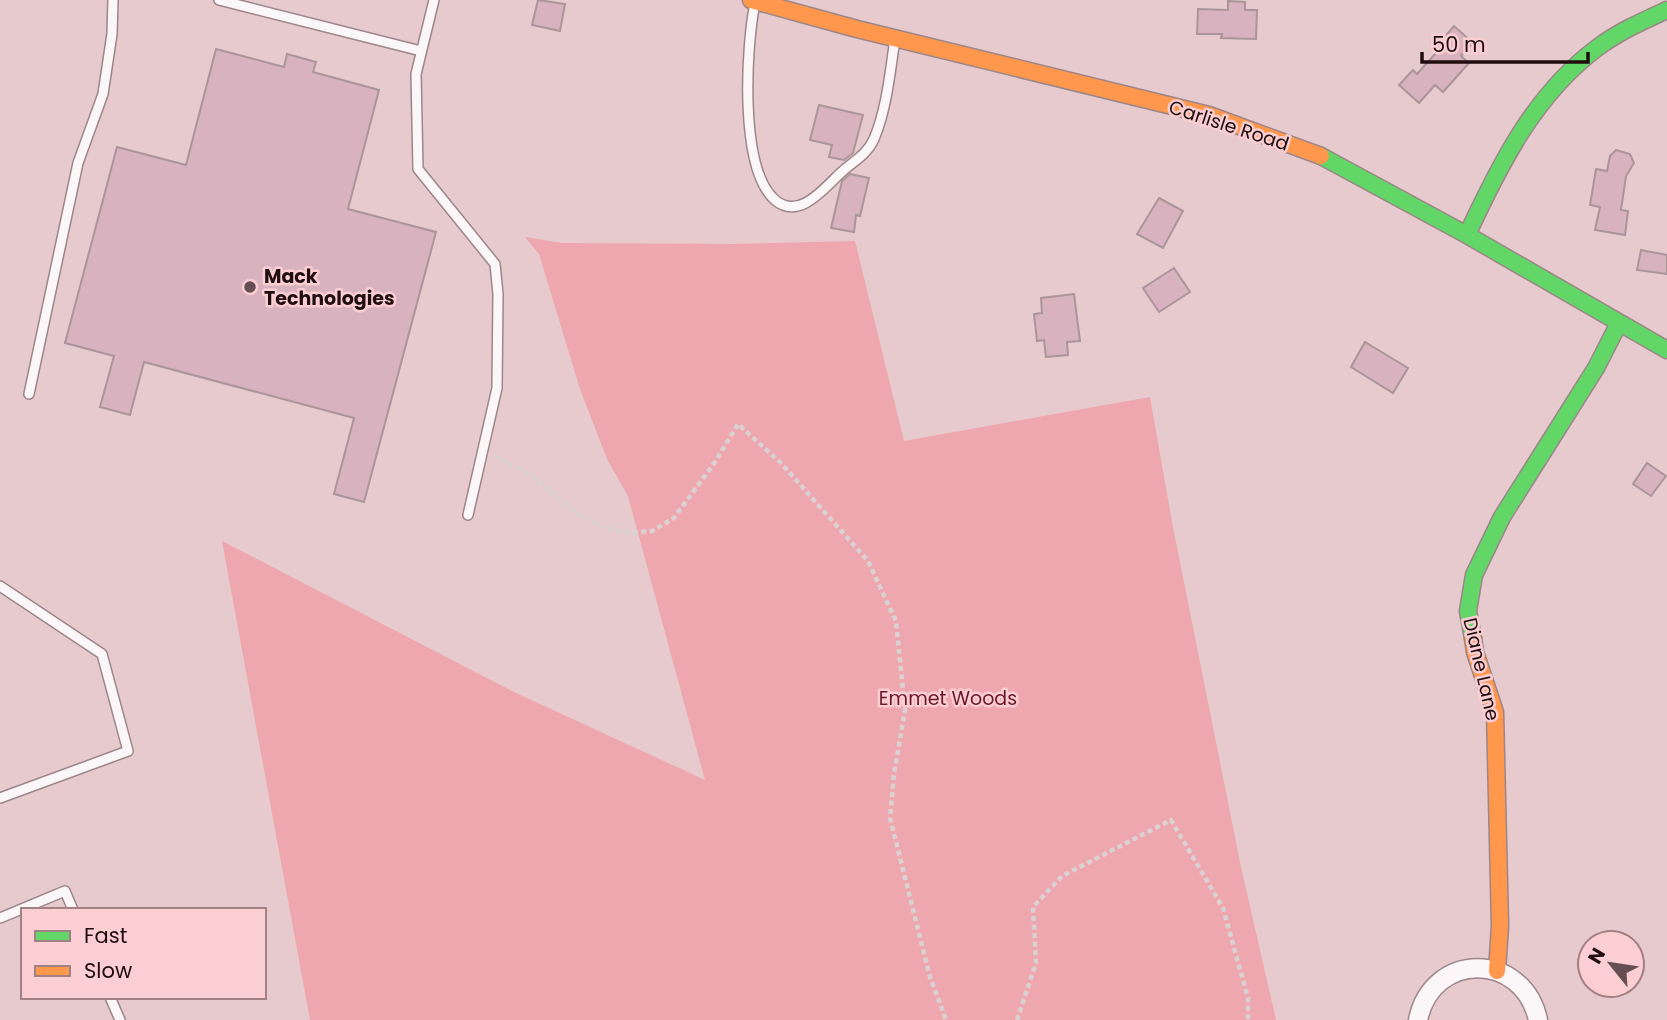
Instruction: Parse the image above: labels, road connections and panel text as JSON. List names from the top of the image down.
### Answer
{
  "streets": {
    "street": ["Carlisle Road", "Diane Lane"]
  },
  "crossings": [
    ["Carlisle Road", "Diane Lane"]
  ],
  "parks": ["Emmet Woods"],
  "places": ["Mack Technologies"],
  "legend": ["Fast", "Slow"],
  "scale_bar": "50 m",
  "north": "top left"
}
